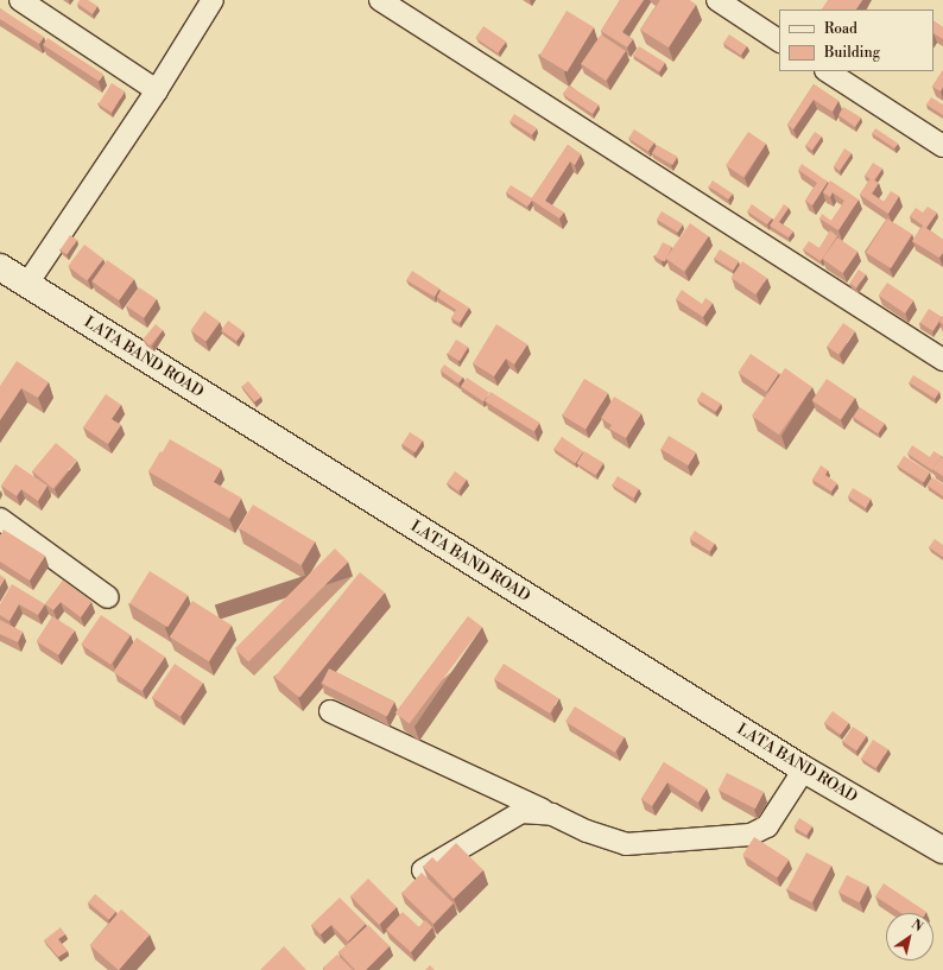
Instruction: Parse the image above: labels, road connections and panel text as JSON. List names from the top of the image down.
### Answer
{
  "streets": {
    "main road": ["LATA BAND ROAD"]
  },
  "legend": ["Road", "Building"],
  "north": "top right"
}
